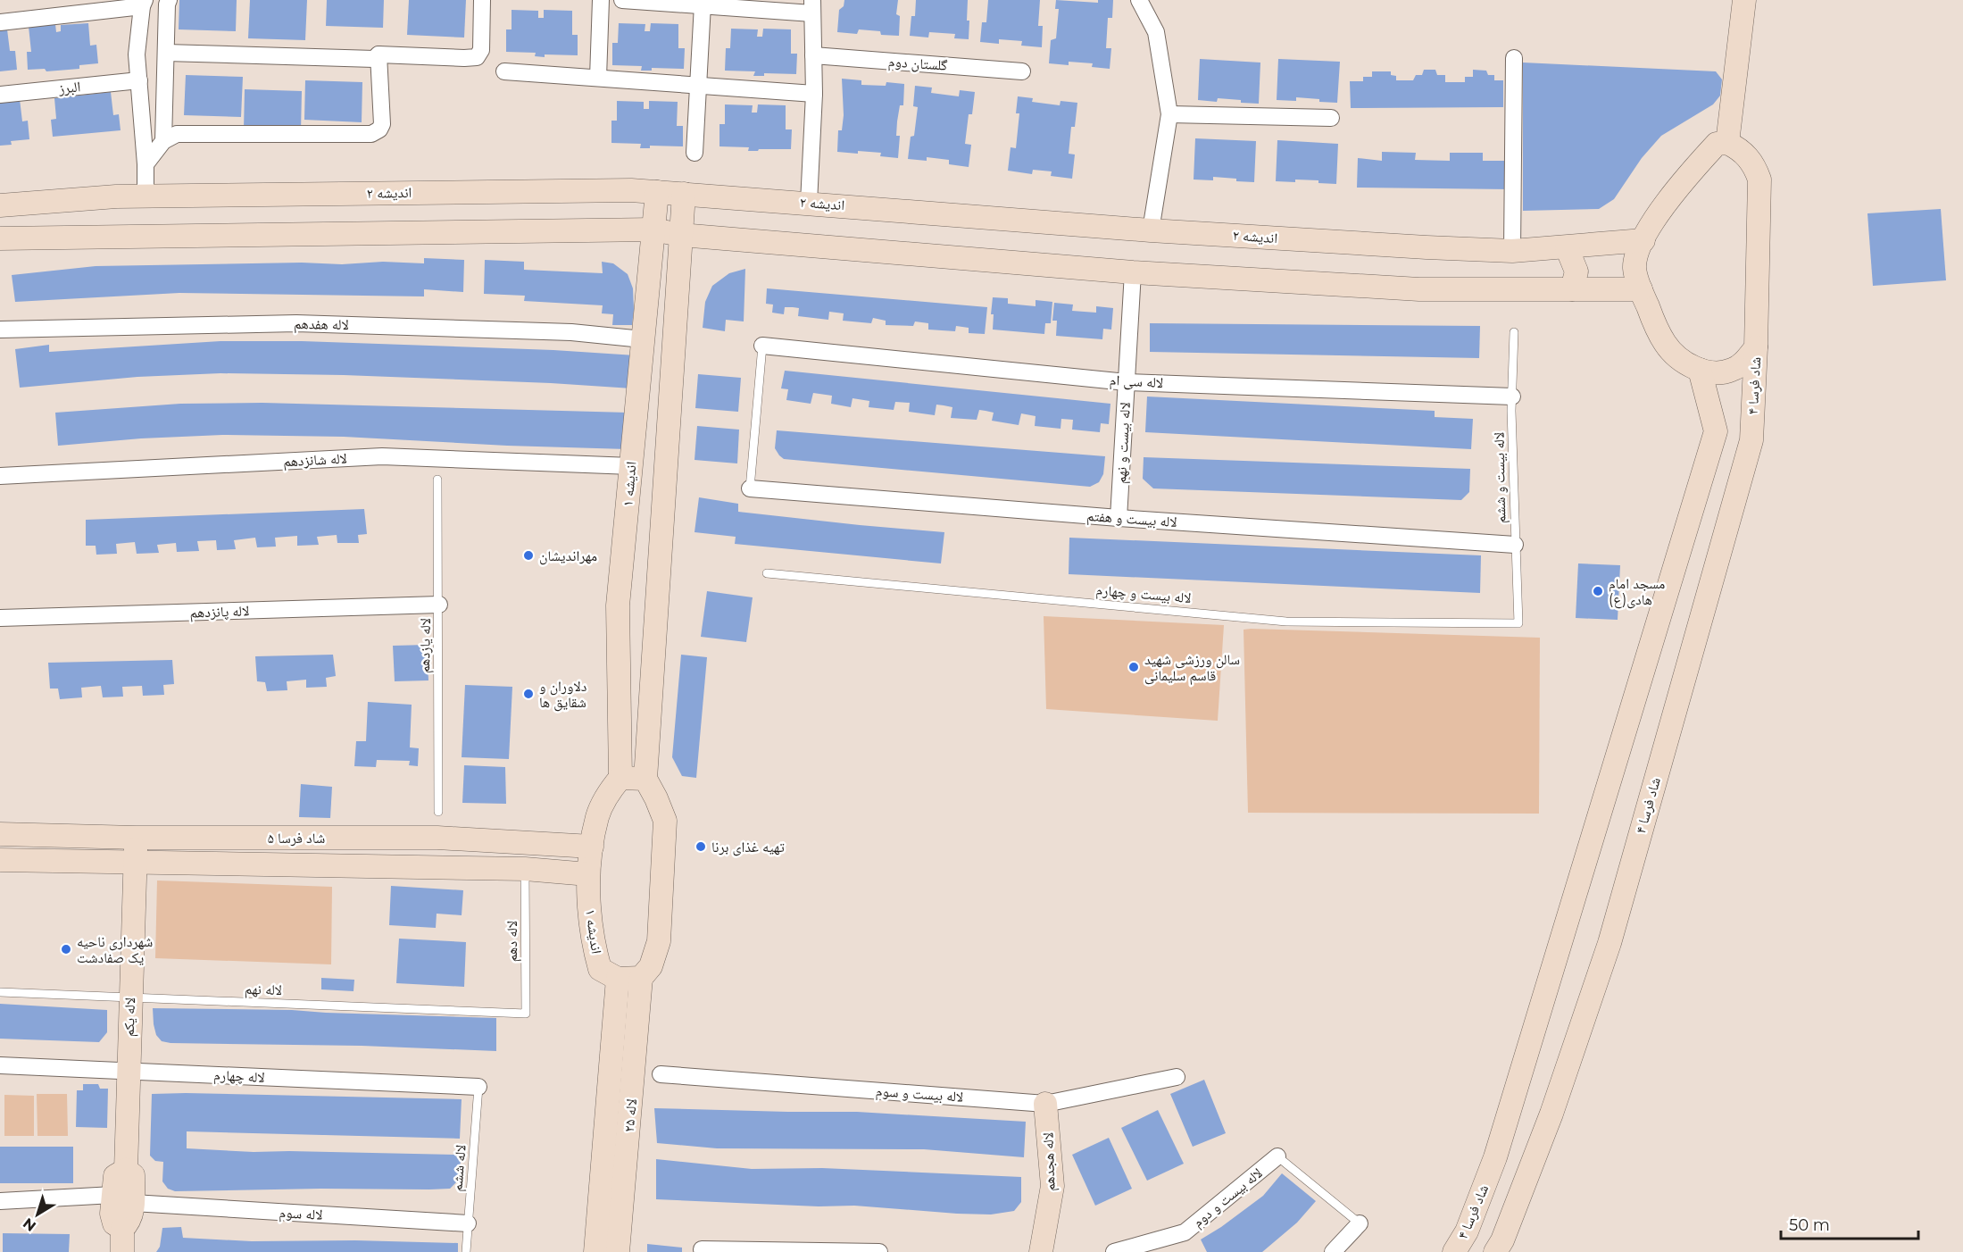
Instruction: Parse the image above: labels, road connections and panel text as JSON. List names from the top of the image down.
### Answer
{
  "streets": {
    "street": [
      "گلستان دوم",
      "البرز",
      "اندیشه ۲",
      "لاله هفدهم",
      "لاله سی ام",
      "شاد فرسا ۴",
      "لاله بیست و نهم",
      "لاله شانزدهم",
      "اندیشه ۱",
      "لاله بیست و هفتم",
      "لاله پانزدهم",
      "شاد فرسا ۵",
      "لاله یکم",
      "لاله چهارم",
      "لاله بیست و سوم",
      "لاله ۲۵",
      "لاله هجدهم",
      "لاله بیست و دوم",
      "لاله سوم"
    ],
    "lane": [
      "لاله بیست و ششم",
      "لاله بیست و چهارم",
      "لاله یازدهم",
      "لاله دهم",
      "لاله نهم",
      "لاله ششم"
    ]
  },
  "crossings": [
    ["اندیشه ۲", "اندیشه ۱"],
    ["لاله هفدهم", "اندیشه ۱"],
    ["لاله سی ام", "لاله بیست و نهم"],
    ["لاله سی ام", "لاله بیست و ششم"],
    ["لاله بیست و نهم", "لاله بیست و هفتم"],
    ["لاله شانزدهم", "اندیشه ۱"],
    ["لاله بیست و ششم", "لاله بیست و هفتم"],
    ["لاله بیست و ششم", "لاله بیست و چهارم"],
    ["اندیشه ۱", "شاد فرسا ۵"],
    ["اندیشه ۱", "لاله ۲۵"],
    ["لاله پانزدهم", "لاله یازدهم"],
    ["شاد فرسا ۵", "لاله دهم"],
    ["شاد فرسا ۵", "لاله یکم"],
    ["لاله دهم", "لاله نهم"],
    ["لاله نهم", "لاله یکم"],
    ["لاله یکم", "لاله چهارم"],
    ["لاله یکم", "لاله سوم"],
    ["لاله چهارم", "لاله ششم"],
    ["لاله بیست و سوم", "لاله هجدهم"],
    ["لاله ششم", "لاله سوم"]
  ],
  "places": [
    "مهراندیشان",
    "مسجد امام هادی(ع)",
    "سالن ورزشی شهید قاسم سلیمانی",
    "دلاوران و شقایق ها",
    "تهیه غذای برنا",
    "شهرداری ناحیه یک صفادشت"
  ],
  "scale_bar": "50 m",
  "north": "bottom left"
}
